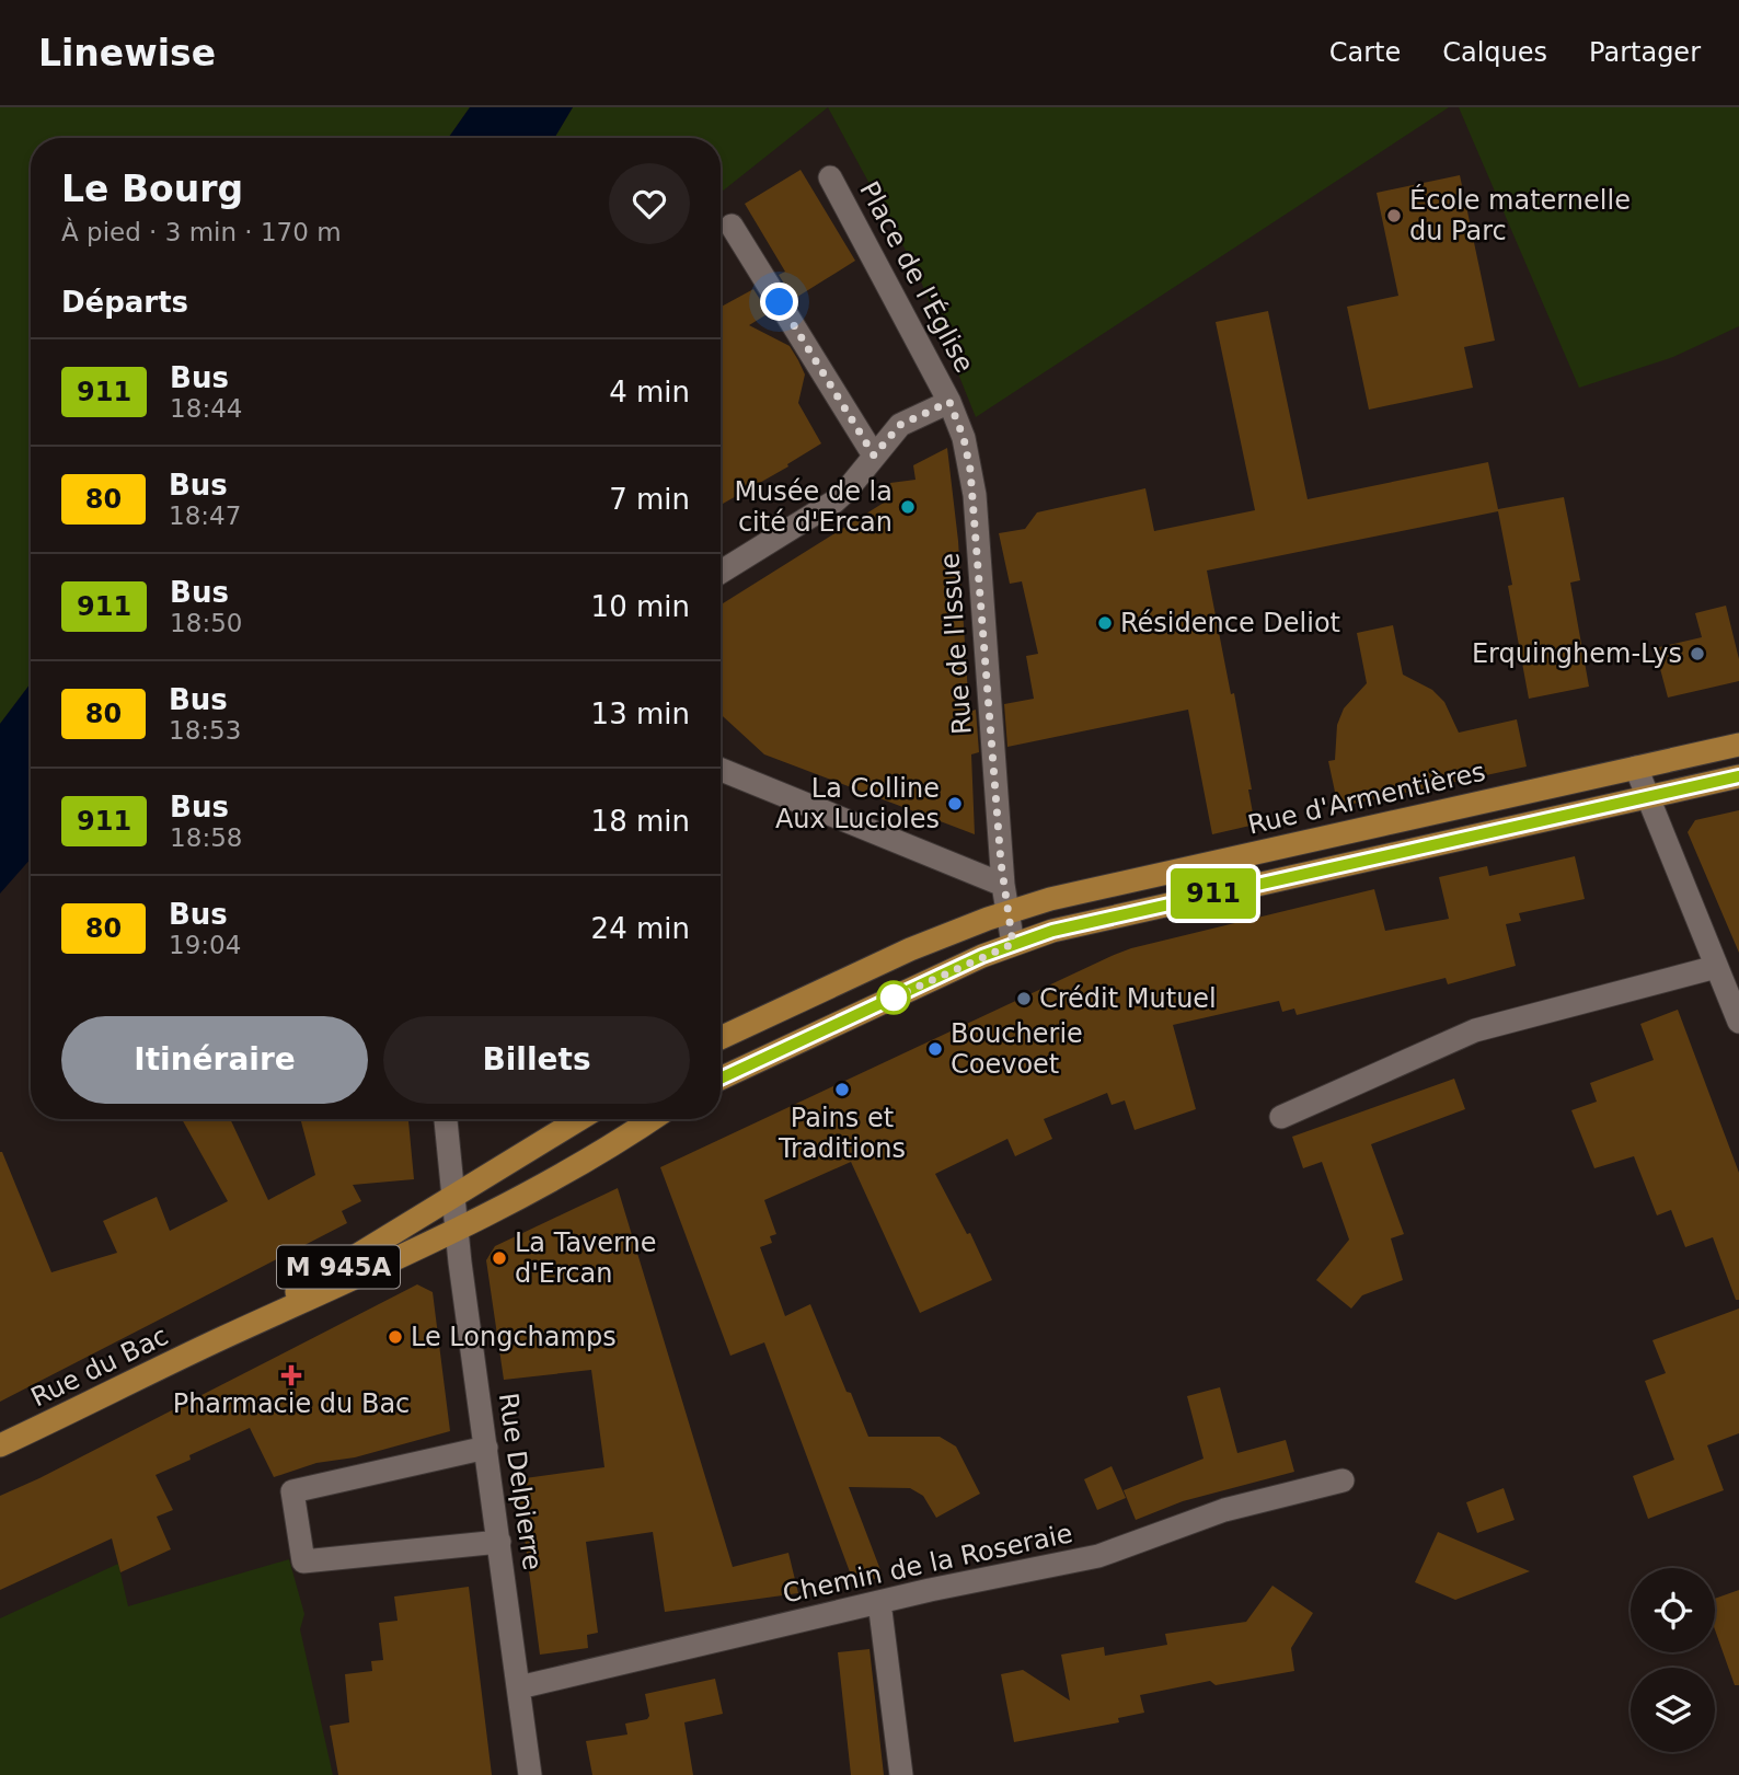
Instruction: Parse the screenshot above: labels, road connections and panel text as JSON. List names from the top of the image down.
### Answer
{
  "streets": {
    "main road": ["Rue d'Armentières", "M 945A", "Rue du Bac"],
    "street": [
      "Place de l'Église",
      "Rue de l'Issue",
      "Rue Delpierre",
      "Chemin de la Roseraie"
    ]
  },
  "crossings": [
    ["Place de l'Église", "Rue de l'Issue"],
    ["Rue de l'Issue", "Rue d'Armentières"],
    ["M 945A", "Rue du Bac"],
    ["M 945A", "Rue Delpierre"],
    ["Rue du Bac", "Rue Delpierre"],
    ["Rue Delpierre", "Chemin de la Roseraie"]
  ],
  "places": {
    "other": [
      "École maternelle du Parc",
      "Musée de la cité d'Ercan",
      "Résidence Deliot",
      "Erquinghem-Lys",
      "La Colline Aux Lucioles",
      "Crédit Mutuel",
      "Boucherie Coevoet",
      "Pains et Traditions",
      "La Taverne d'Ercan",
      "Le Longchamps"
    ],
    "health": ["Pharmacie du Bac"]
  },
  "lines": ["bus line 911"],
  "page": {
    "header": "Linewise",
    "nav": ["Carte", "Calques", "Partager"],
    "on_map": "911",
    "heading": [
      ["Le Bourg", "À pied · 3 min · 170 m"],
      "Départs"
    ],
    "list": [
      {
        "mark": "911",
        "name": "Bus",
        "note": "18:44",
        "value": "4 min"
      },
      {
        "mark": "80",
        "name": "Bus",
        "note": "18:47",
        "value": "7 min"
      },
      {
        "mark": "911",
        "name": "Bus",
        "note": "18:50",
        "value": "10 min"
      },
      {
        "mark": "80",
        "name": "Bus",
        "note": "18:53",
        "value": "13 min"
      },
      {
        "mark": "911",
        "name": "Bus",
        "note": "18:58",
        "value": "18 min"
      },
      {
        "mark": "80",
        "name": "Bus",
        "note": "19:04",
        "value": "24 min"
      }
    ],
    "buttons": ["Itinéraire", "Billets"]
  }
}
